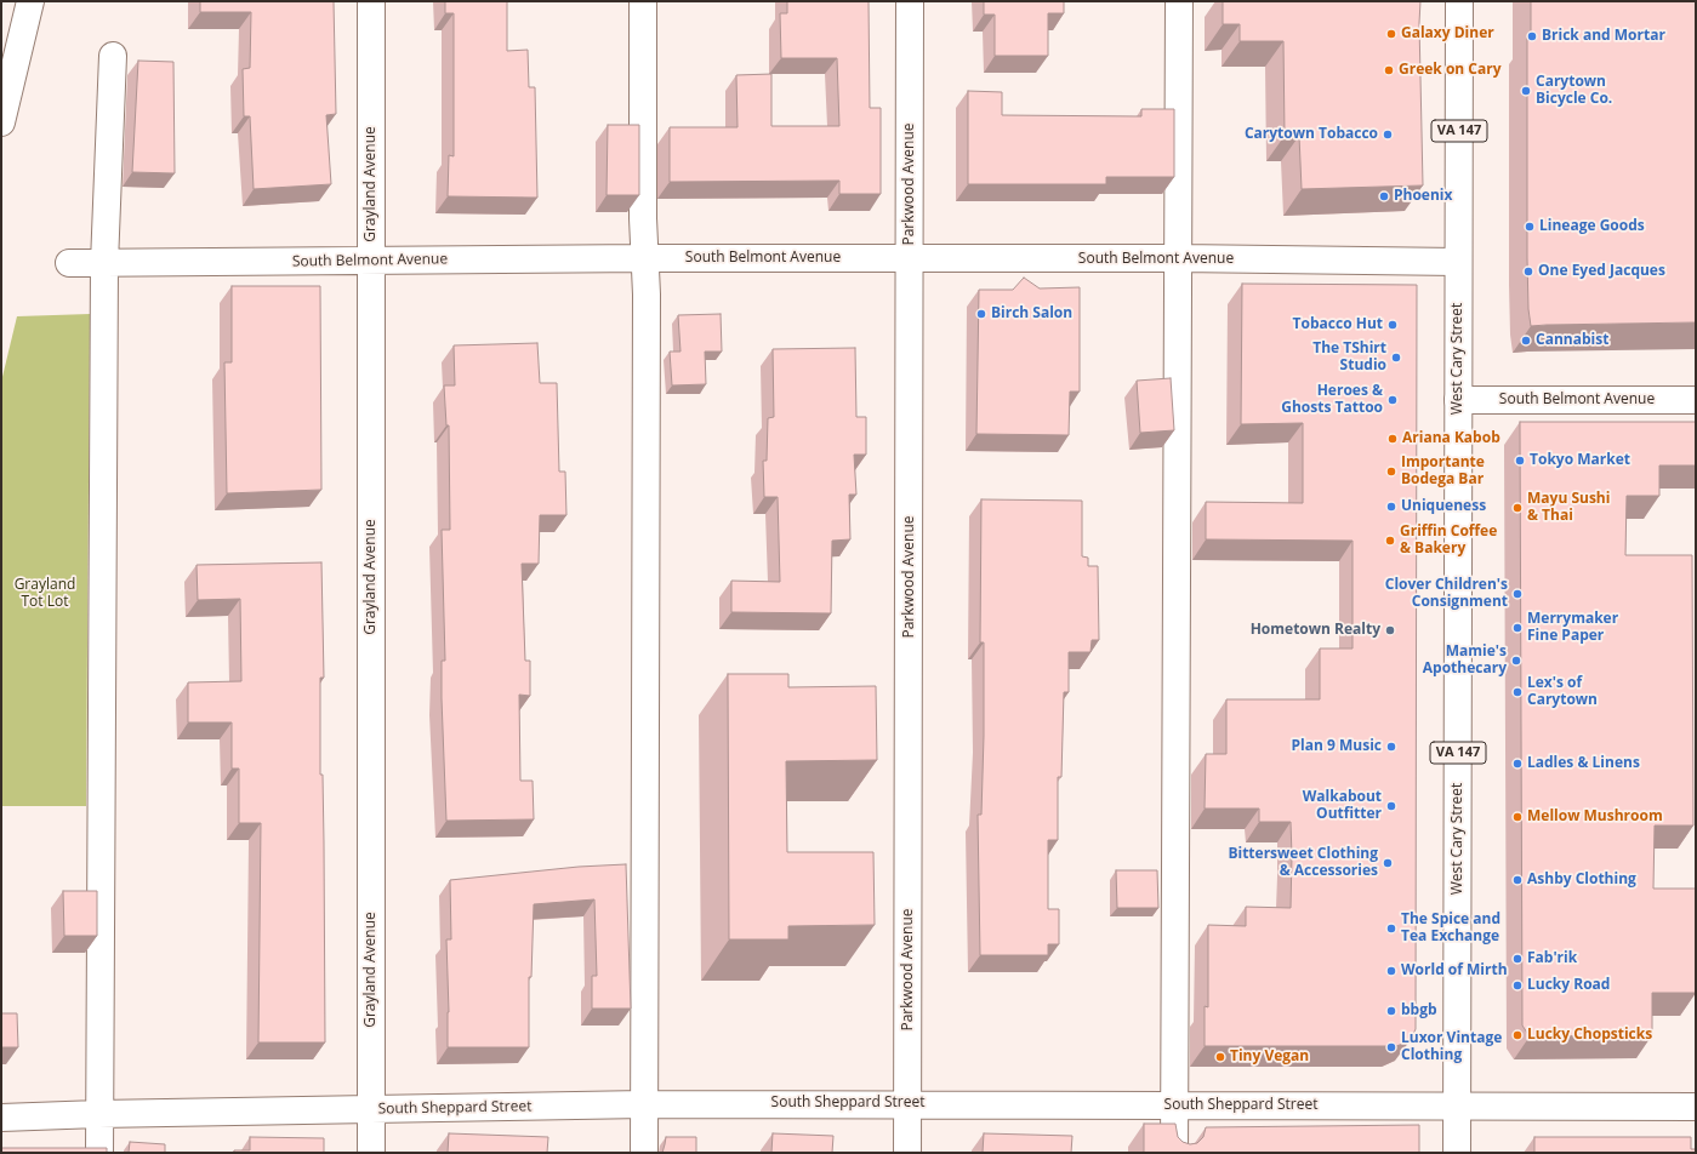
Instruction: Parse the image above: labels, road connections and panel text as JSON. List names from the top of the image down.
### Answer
{
  "streets": {
    "main road": [
      "VA 147",
      "Grayland Avenue",
      "Parkwood Avenue",
      "South Belmont Avenue",
      "West Cary Street",
      "South Sheppard Street"
    ]
  },
  "crossings": [
    ["Grayland Avenue", "South Belmont Avenue"],
    ["Grayland Avenue", "South Sheppard Street"],
    ["Parkwood Avenue", "South Belmont Avenue"],
    ["Parkwood Avenue", "South Sheppard Street"],
    ["South Belmont Avenue", "West Cary Street"],
    ["West Cary Street", "South Sheppard Street"]
  ],
  "parks": ["Grayland Tot Lot"],
  "places": [
    "Galaxy Diner",
    "Brick and Mortar",
    "Greek on Cary",
    "Carytown Bicycle Co.",
    "Carytown Tobacco",
    "Phoenix",
    "Lineage Goods",
    "One Eyed Jacques",
    "Birch Salon",
    "Tobacco Hut",
    "Cannabist",
    "The TShirt Studio",
    "Heroes & Ghosts Tattoo",
    "Ariana Kabob",
    "Tokyo Market",
    "Importante Bodega Bar",
    "Uniqueness",
    "Mayu Sushi & Thai",
    "Griffin Coffee & Bakery",
    "Clover Children's Consignment",
    "Merrymaker Fine Paper",
    "Hometown Realty",
    "Mamie's Apothecary",
    "Lex's of Carytown",
    "Plan 9 Music",
    "Ladles & Linens",
    "Walkabout Outfitter",
    "Mellow Mushroom",
    "Bittersweet Clothing & Accessories",
    "Ashby Clothing",
    "The Spice and Tea Exchange",
    "Fab'rik",
    "World of Mirth",
    "Lucky Road",
    "bbgb",
    "Lucky Chopsticks",
    "Luxor Vintage Clothing",
    "Tiny Vegan"
  ]
}
